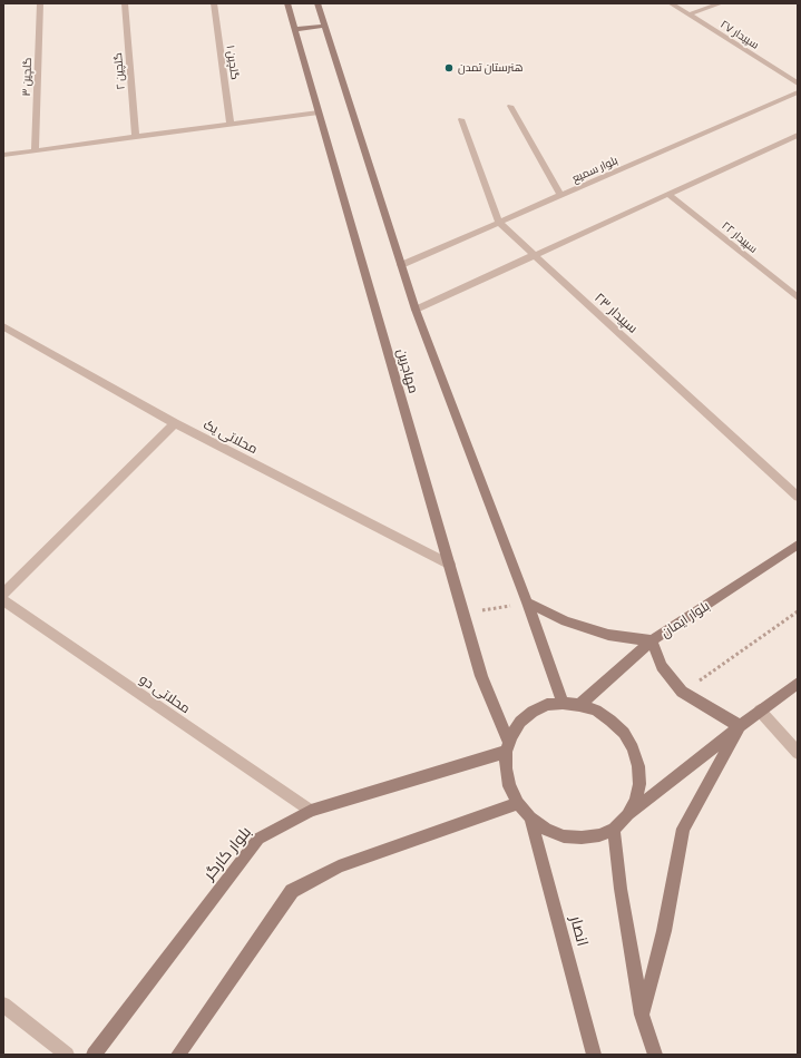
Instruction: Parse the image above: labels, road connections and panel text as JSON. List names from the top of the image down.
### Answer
{
  "streets": {
    "main road": [
      "مهاجرین",
      "بلوار ایمان",
      "بلوار کارگر",
      "انصار"
    ],
    "street": [
      "سپیدار ۲۷",
      "گلچین ۱",
      "گلچین ۲",
      "گلچین ۳",
      "بلوار سمیع",
      "سپیدار ۲۲",
      "سپیدار ۲۳",
      "محلاتی یک",
      "محلاتی دو"
    ]
  },
  "crossings": [
    ["بلوار سمیع", "سپیدار ۲۳"],
    ["بلوار سمیع", "مهاجرین"],
    ["مهاجرین", "محلاتی یک"],
    ["مهاجرین", "بلوار ایمان"],
    ["مهاجرین", "بلوار کارگر"],
    ["مهاجرین", "انصار"],
    ["بلوار ایمان", "بلوار کارگر"],
    ["بلوار ایمان", "انصار"],
    ["محلاتی دو", "بلوار کارگر"],
    ["بلوار کارگر", "انصار"]
  ],
  "places": ["هنرستان تمدن"]
}
